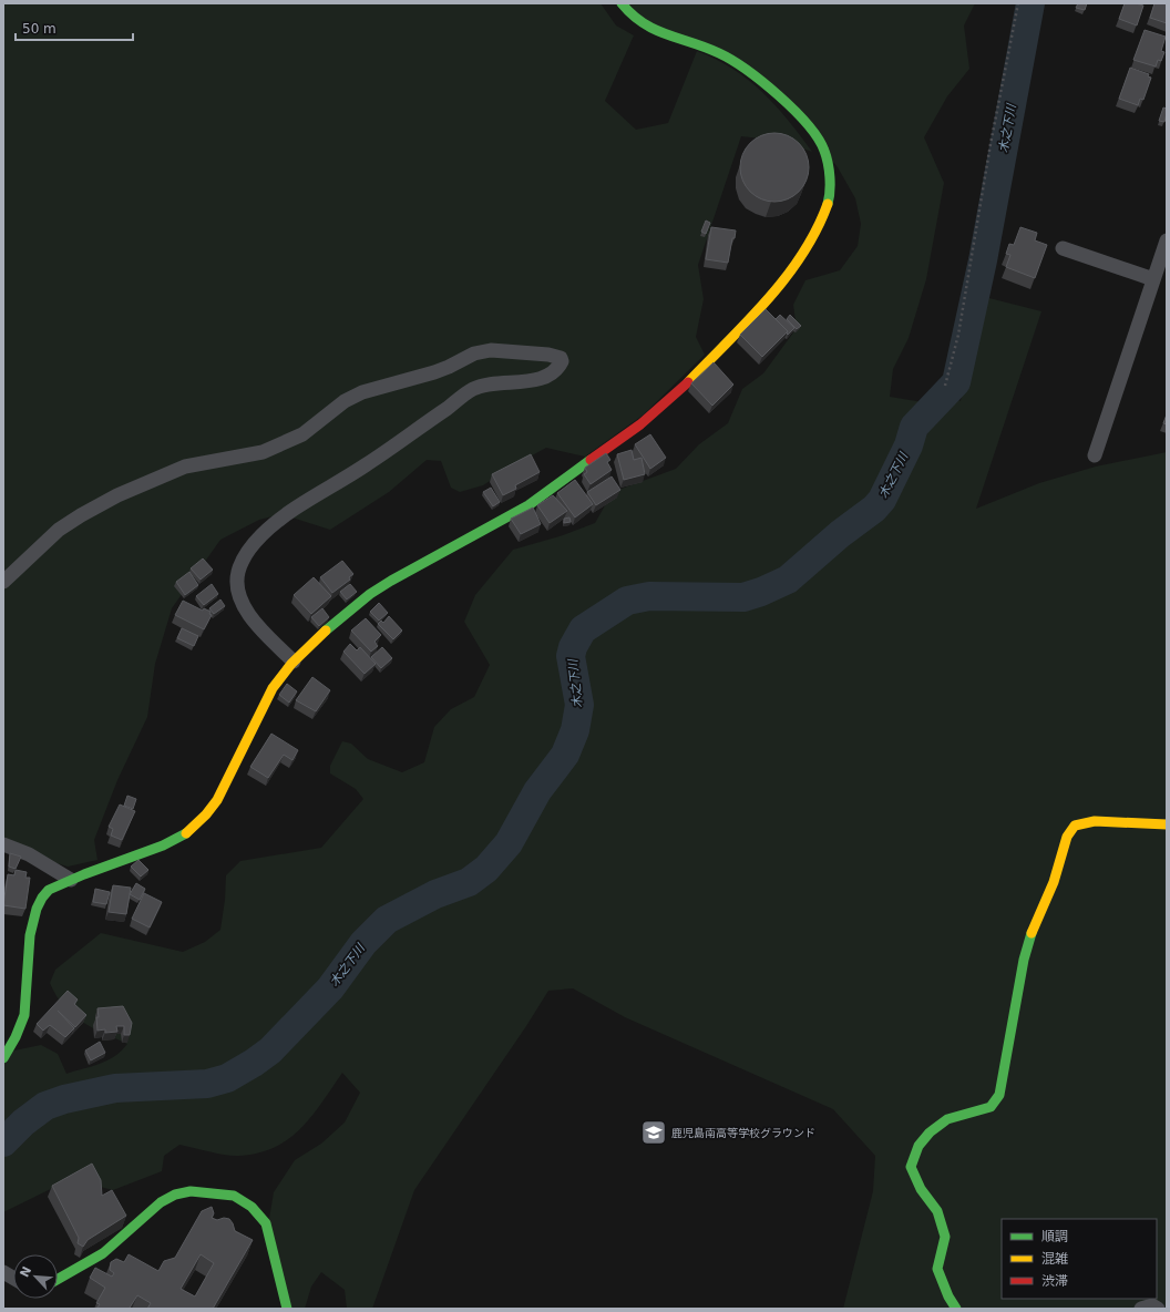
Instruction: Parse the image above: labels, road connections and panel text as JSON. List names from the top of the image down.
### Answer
{
  "water": ["木之下川"],
  "places": {
    "school or university": ["鹿児島南高等学校グラウンド"]
  },
  "legend": ["順調", "混雑", "渋滞"],
  "scale_bar": "50 m",
  "north": "top left"
}
